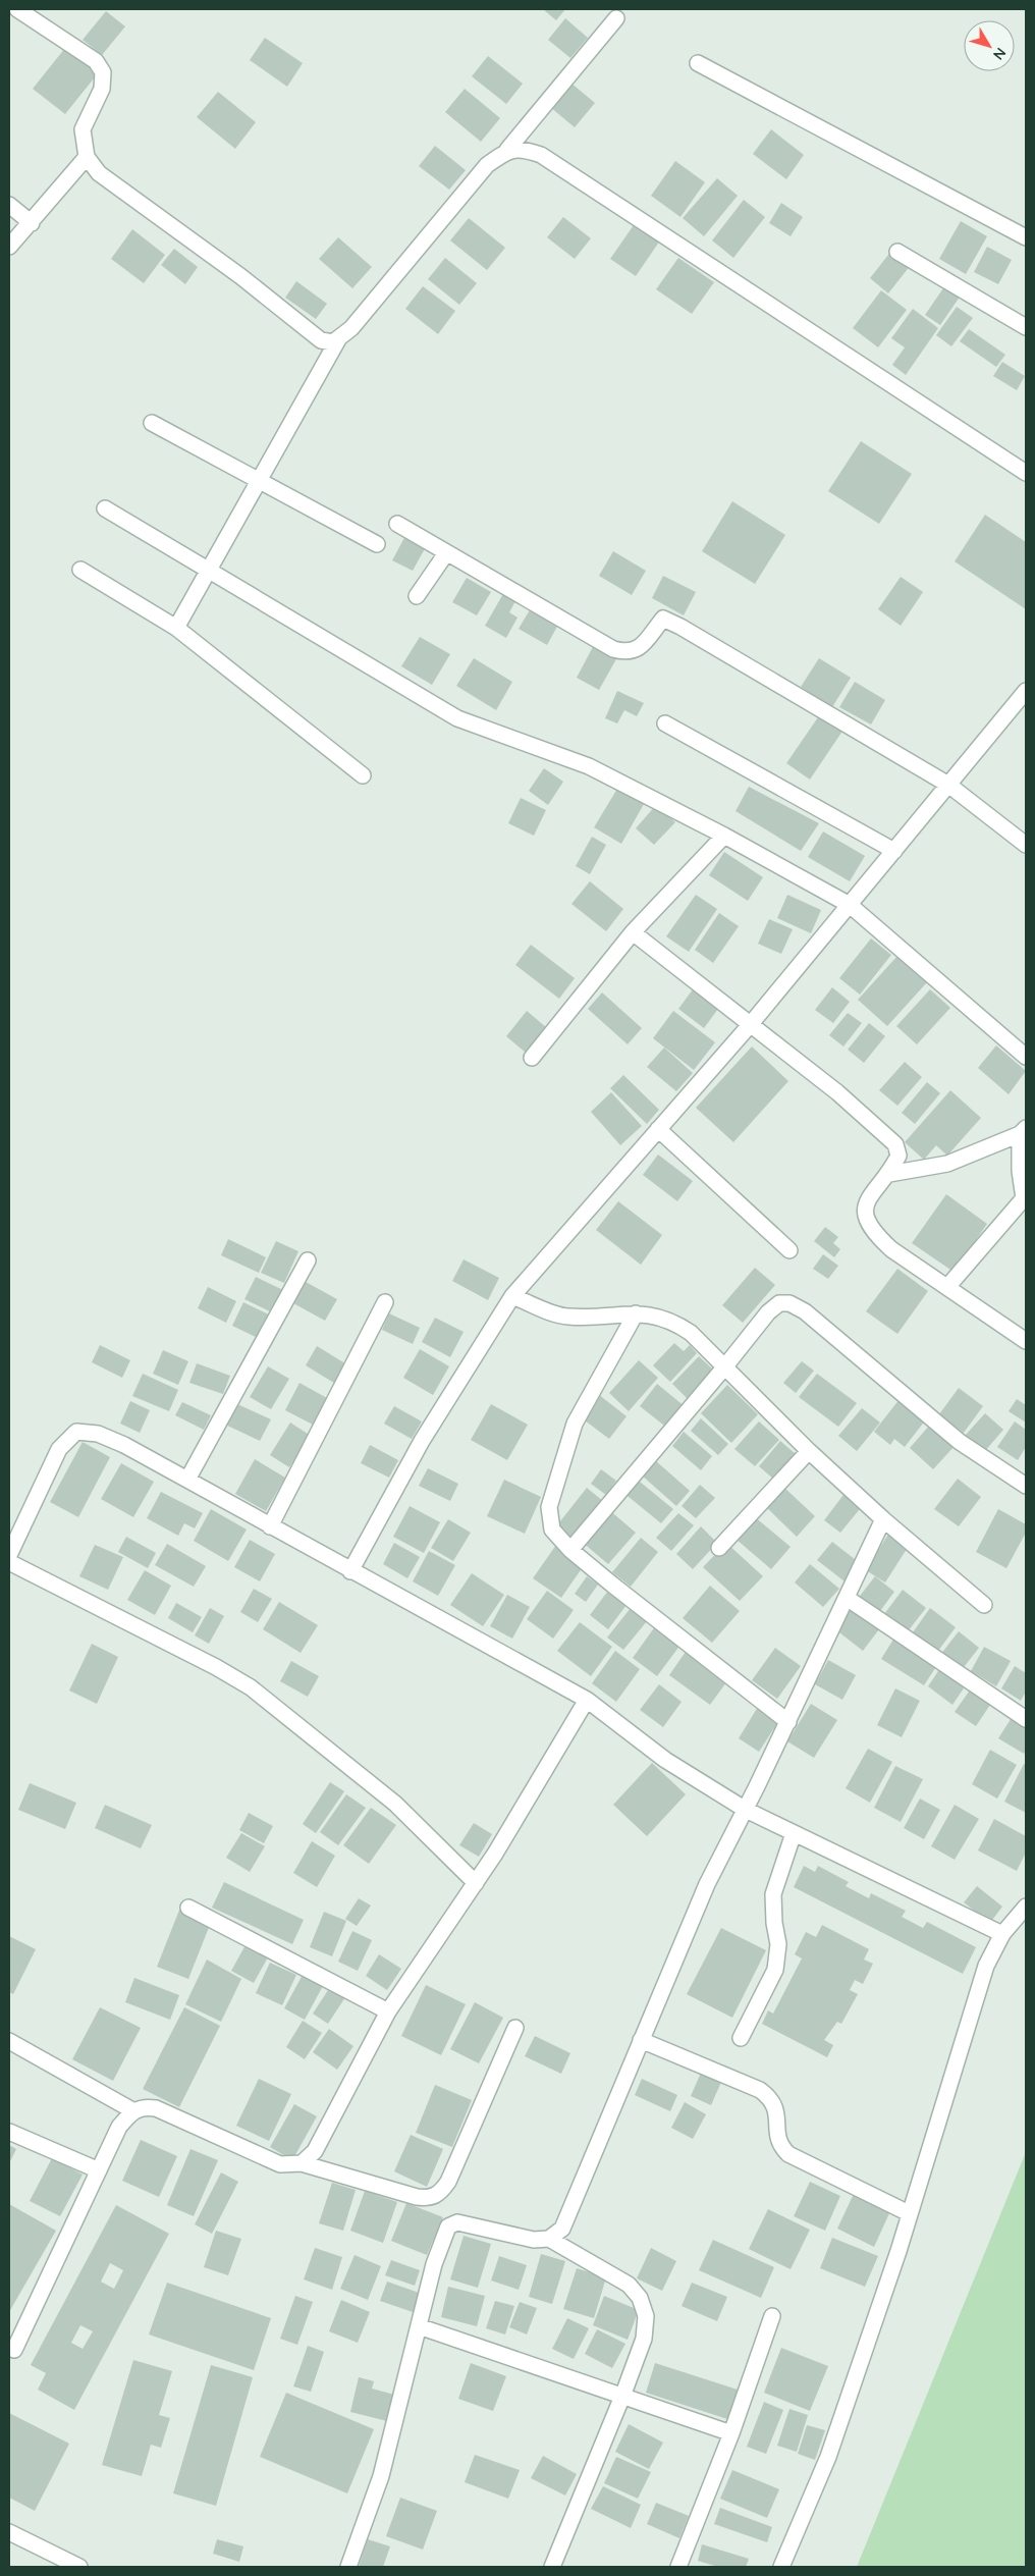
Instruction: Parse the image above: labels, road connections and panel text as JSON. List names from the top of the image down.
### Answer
{
  "north": "bottom right"
}
